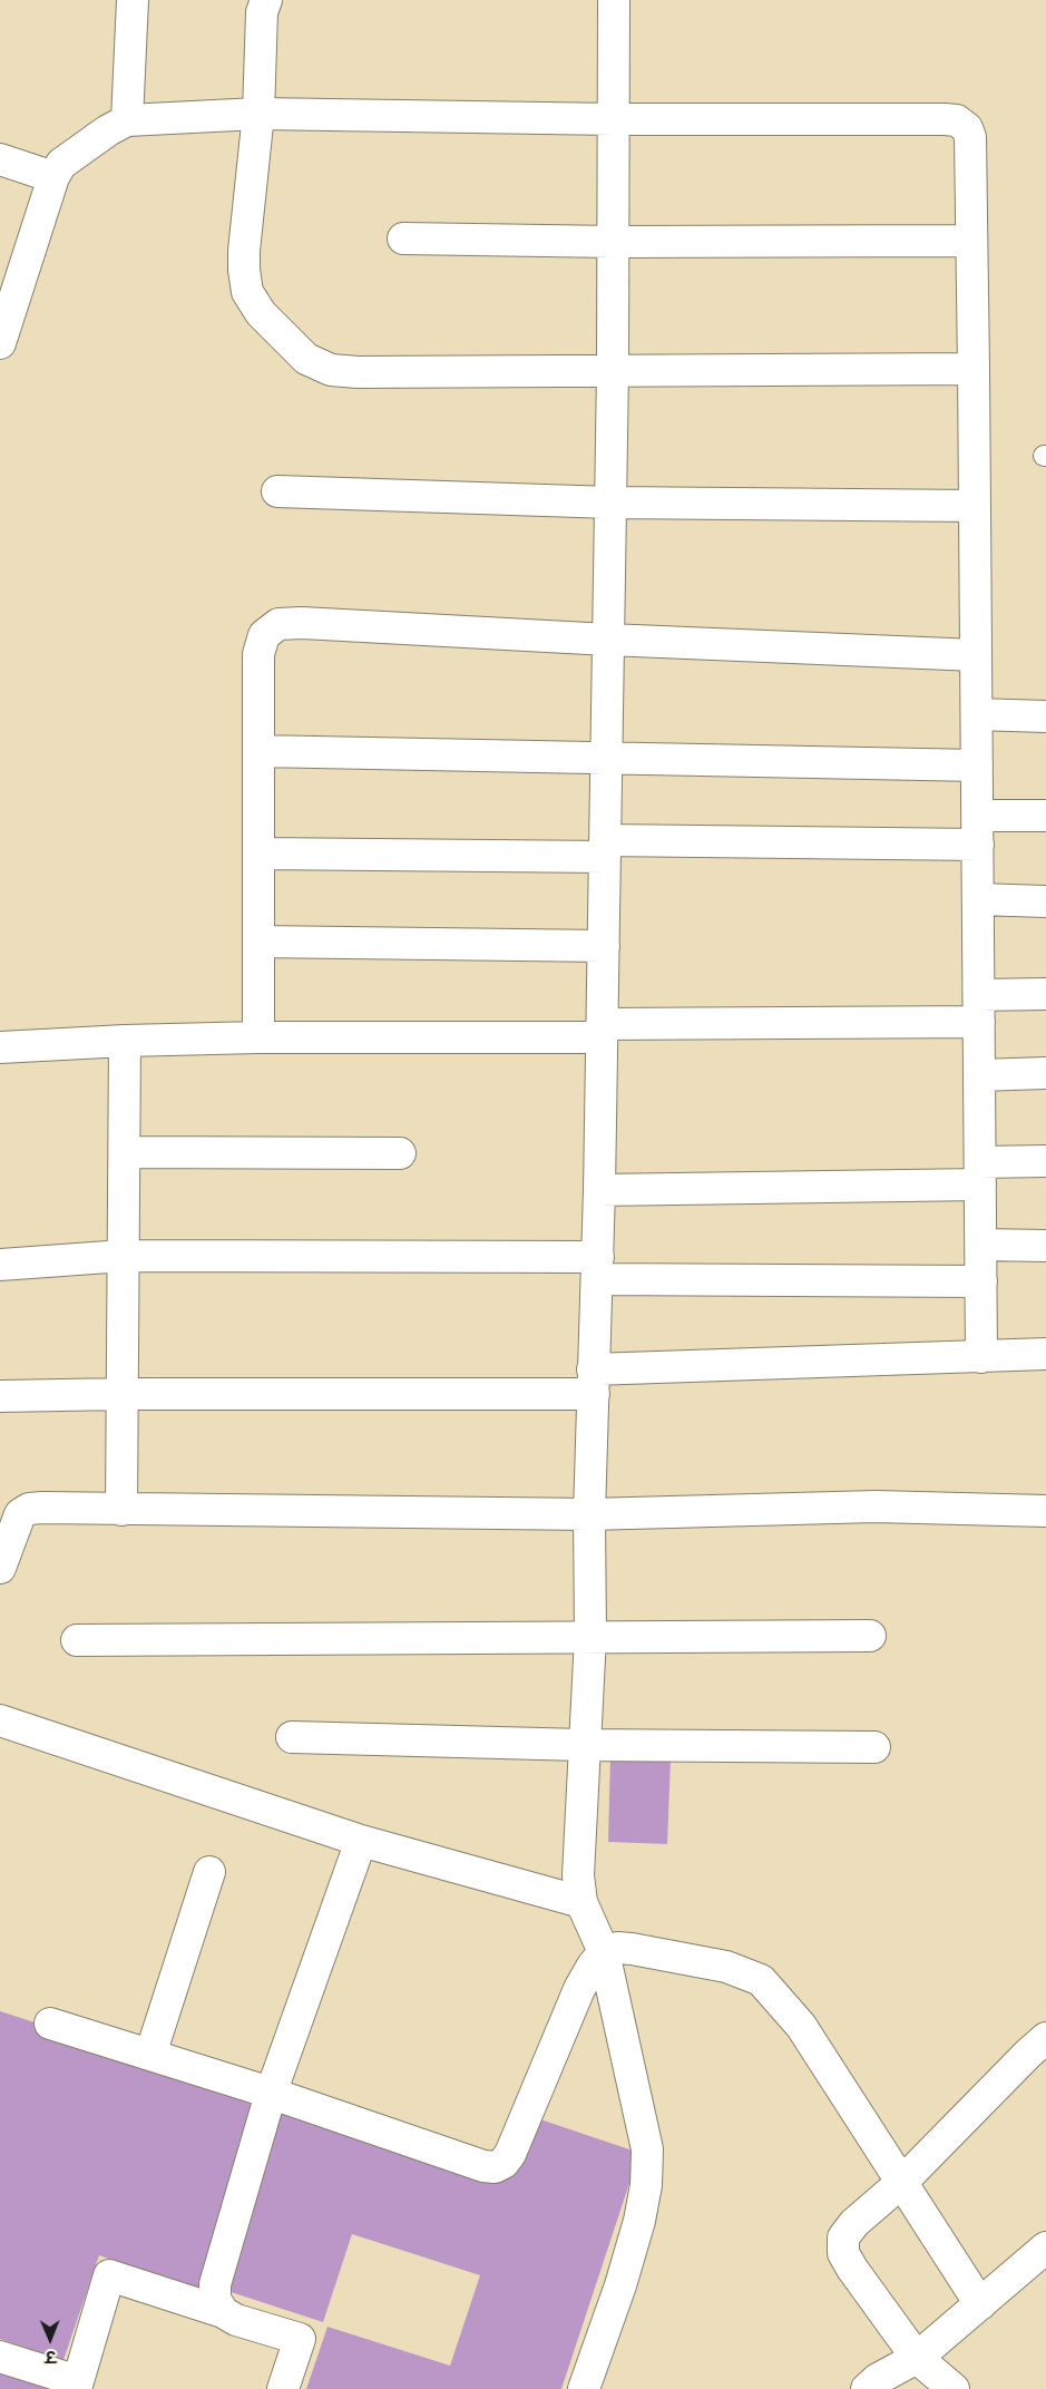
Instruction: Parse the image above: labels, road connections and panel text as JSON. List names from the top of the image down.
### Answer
{
  "north": "bottom"
}
